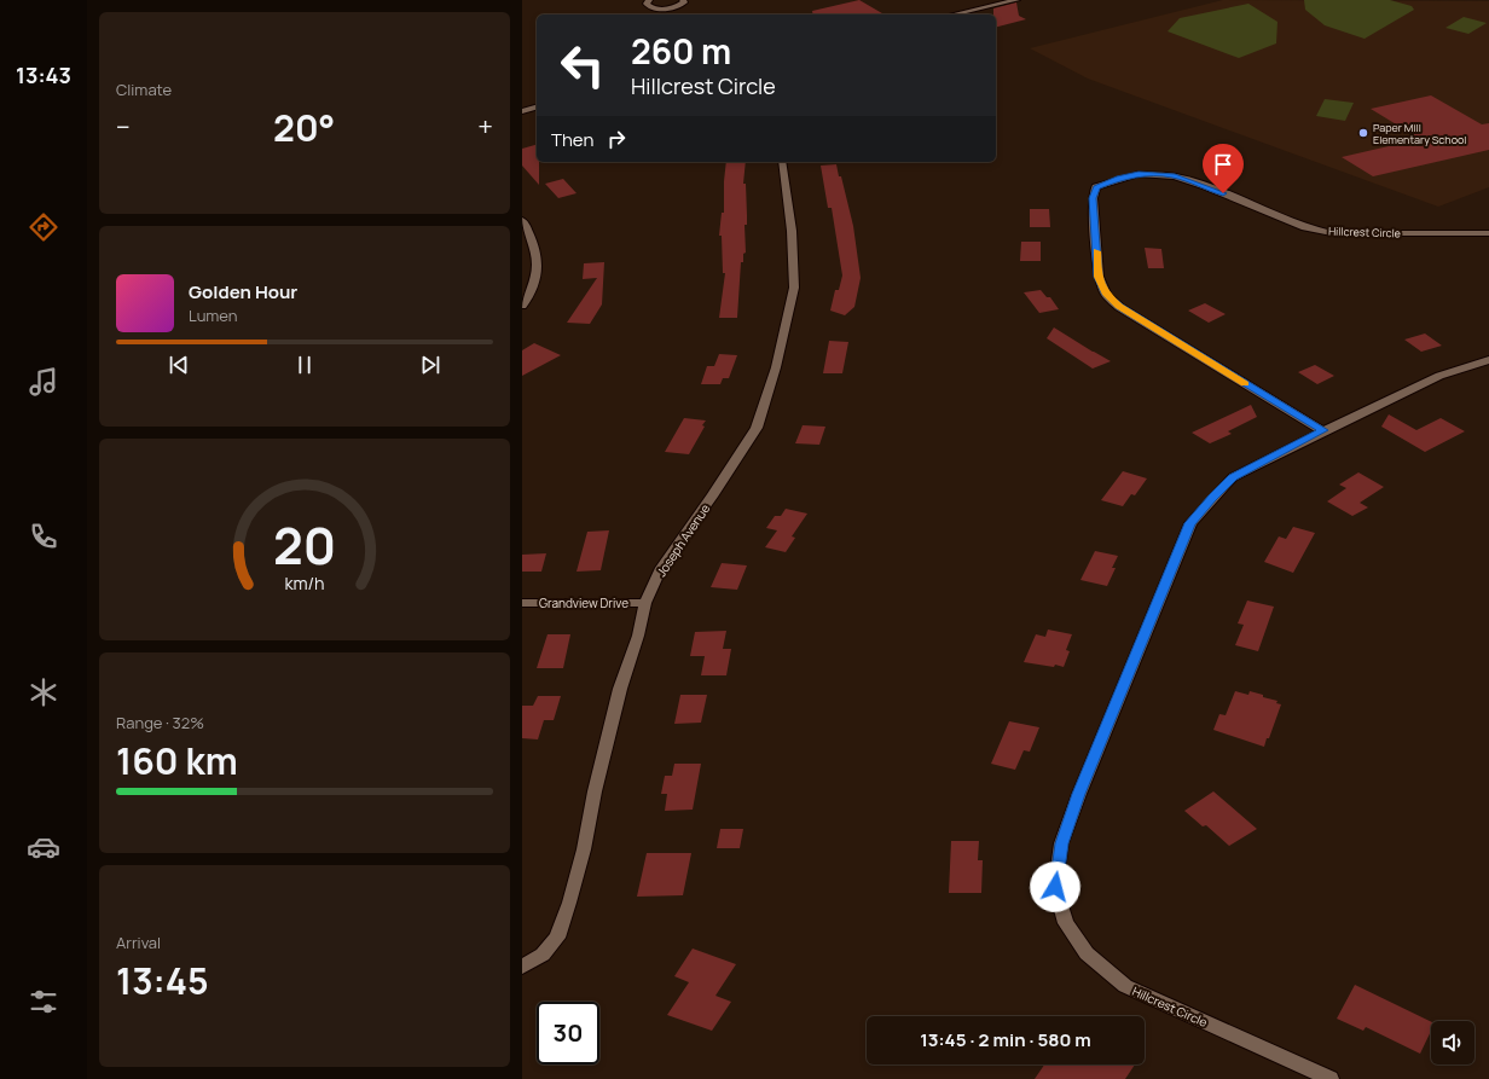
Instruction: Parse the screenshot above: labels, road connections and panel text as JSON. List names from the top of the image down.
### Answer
{
  "streets": {
    "street": ["Hillcrest Circle", "Joseph Avenue", "Grandview Drive"]
  },
  "crossings": [
    ["Joseph Avenue", "Grandview Drive"]
  ],
  "places": ["Paper Mill Elementary School"],
  "page": {
    "tabs": "13:43",
    "tile": [
      "Climate",
      ["Range · 32%", "160 km"],
      ["Arrival", "13:45"]
    ],
    "turn": ["260 m", "Hillcrest Circle"],
    "heat": ["−", "20°", "+"],
    "then": "Then",
    "song": ["Golden Hour", "Lumen"],
    "limit": "30",
    "trip": "13:45 · 2 min · 580 m",
    "gauge": ["20", "km/h"]
  }
}
